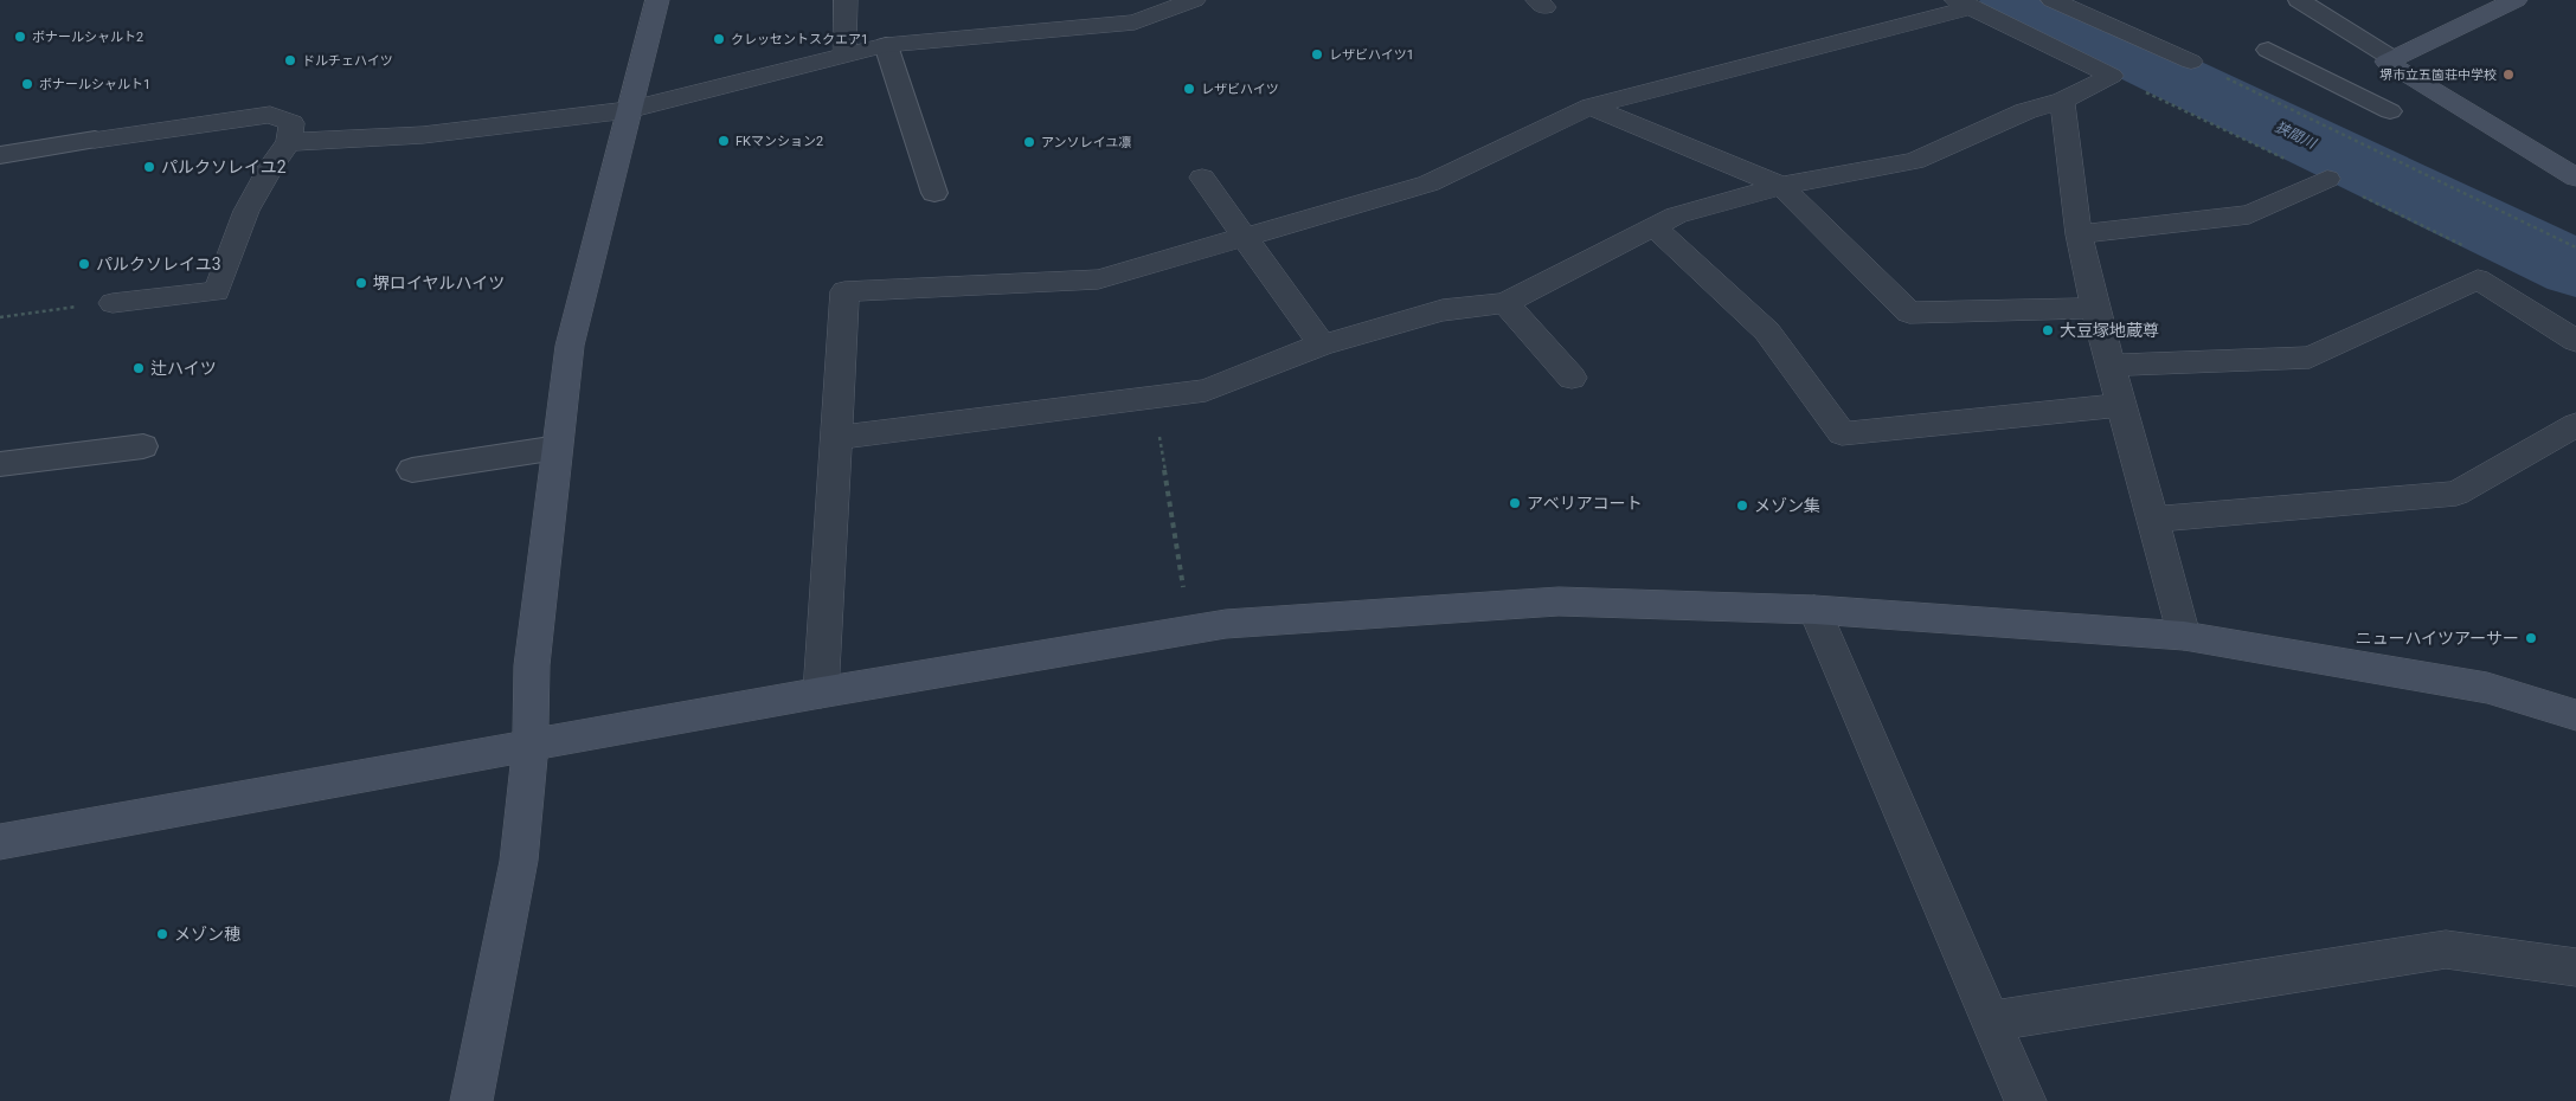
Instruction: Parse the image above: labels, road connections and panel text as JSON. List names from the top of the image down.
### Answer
{
  "water": ["狭間川"],
  "places": [
    "ボナールシャルト2",
    "クレッセントスクエア1",
    "レザビハイツ1",
    "ドルチェハイツ",
    "堺市立五箇荘中学校",
    "ボナールシャルト1",
    "レザビハイツ",
    "FKマンション2",
    "アンソレイユ凛",
    "パルクソレイユ2",
    "パルクソレイユ3",
    "堺ロイヤルハイツ",
    "大豆塚地蔵尊",
    "辻ハイツ",
    "アベリアコート",
    "メゾン集",
    "ニューハイツアーサー",
    "メゾン穂"
  ]
}
